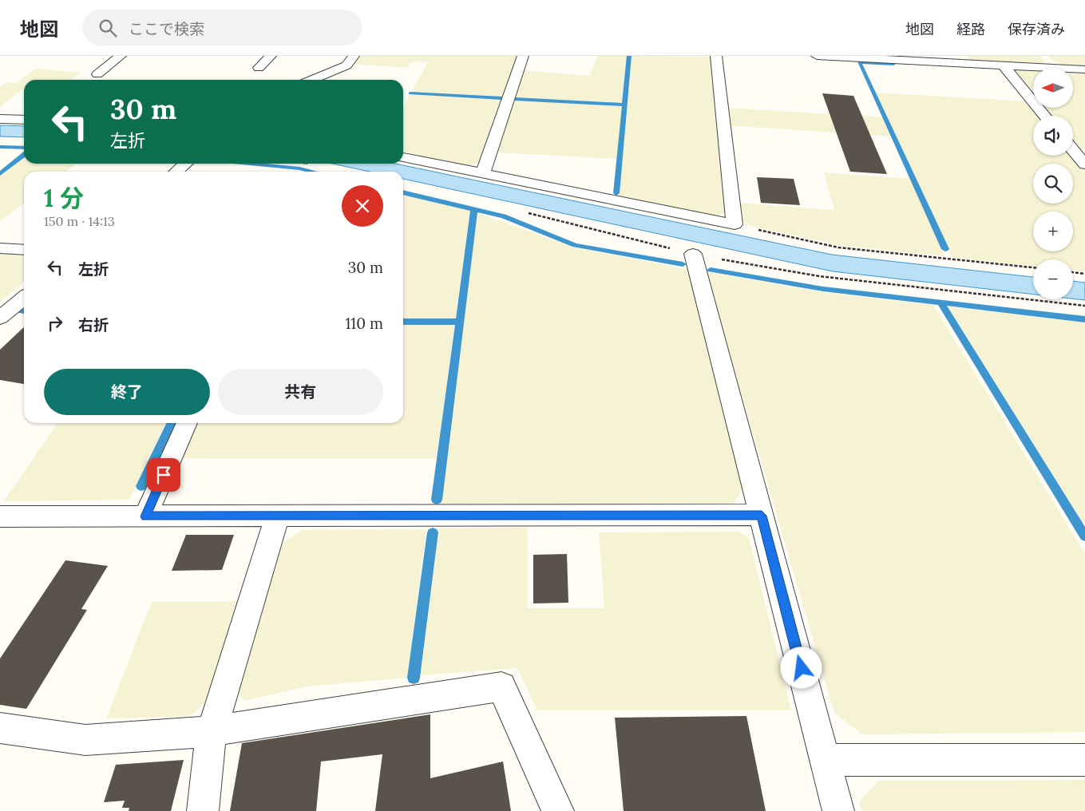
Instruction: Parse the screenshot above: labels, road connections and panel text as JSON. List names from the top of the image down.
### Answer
{
  "north": "left",
  "page": {
    "header": "地図",
    "search": "ここで検索",
    "nav": ["地図", "経路", "保存済み"],
    "map_buttons": ["+", "−"],
    "turn": ["30 m", "左折"],
    "heading": ["1 分", "150 m · 14:13"],
    "list": [
      {
        "name": "左折",
        "value": "30 m"
      },
      {
        "name": "右折",
        "value": "110 m"
      }
    ],
    "buttons": ["終了", "共有"]
  }
}
